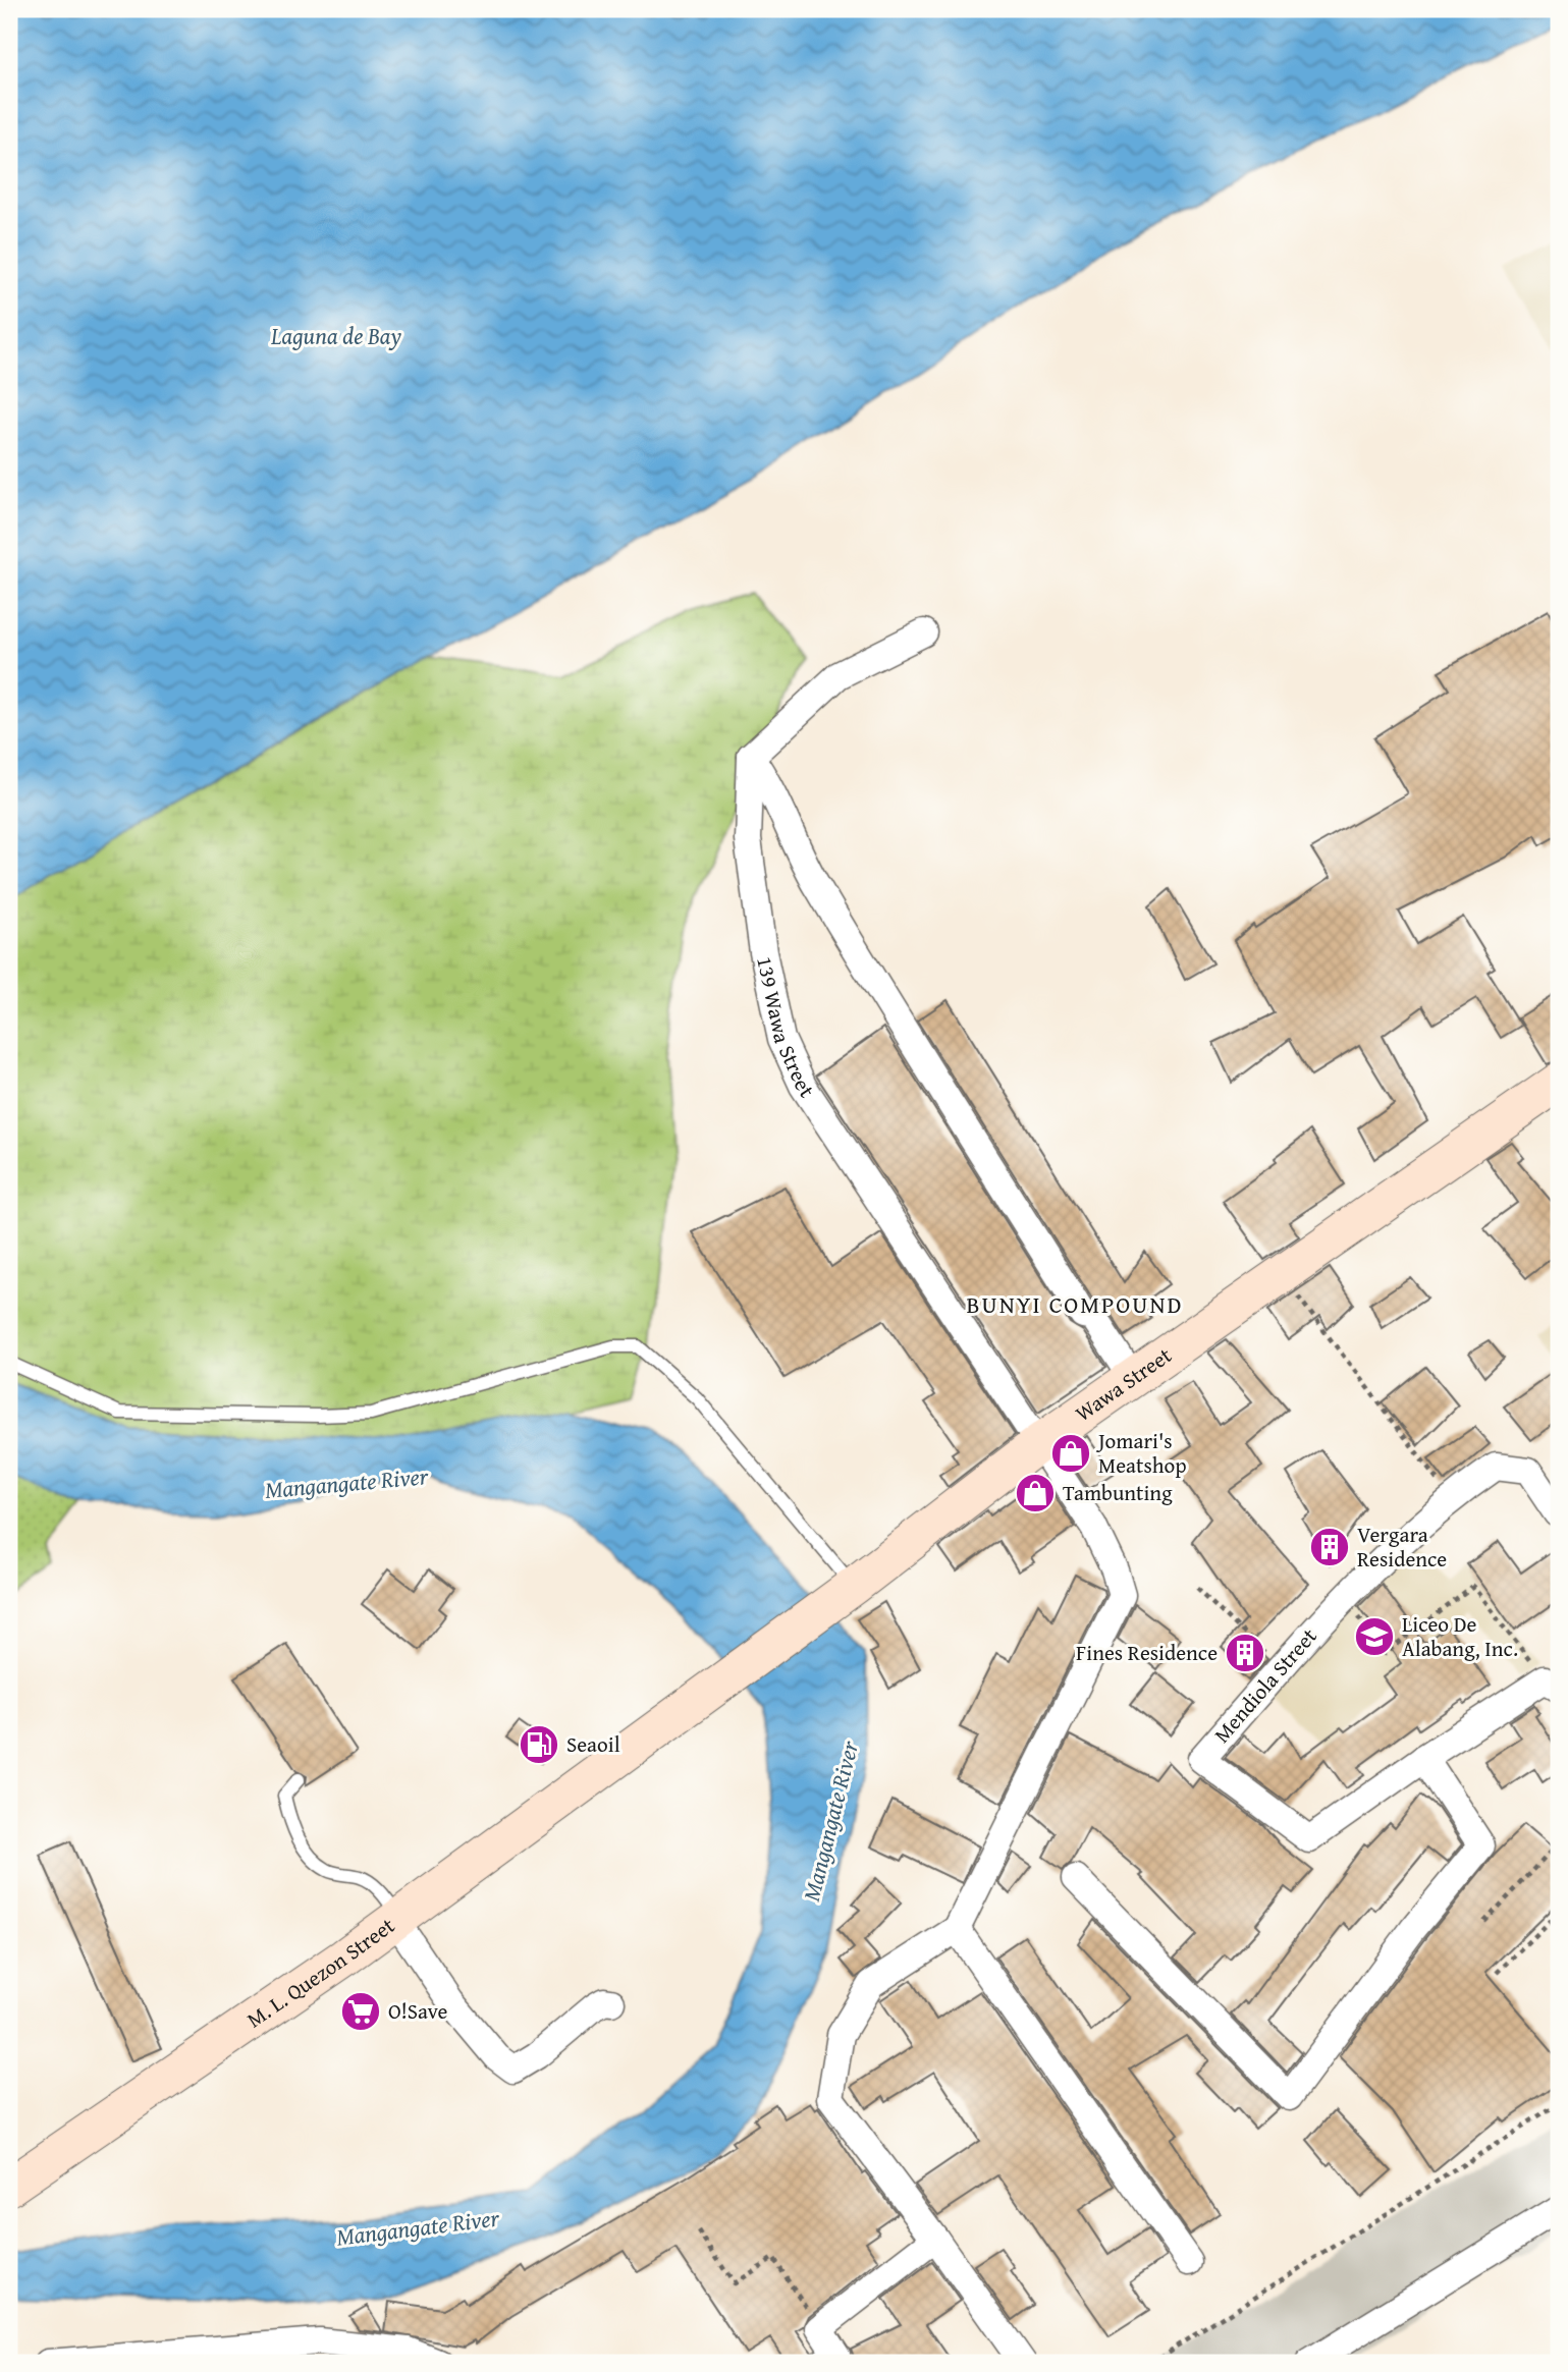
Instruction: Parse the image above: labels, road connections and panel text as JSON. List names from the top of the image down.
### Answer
{
  "streets": {
    "main road": ["Wawa Street", "M. L. Quezon Street"],
    "street": ["139 Wawa Street", "Mendiola Street"]
  },
  "crossings": [
    ["139 Wawa Street", "Wawa Street"],
    ["Wawa Street", "M. L. Quezon Street"]
  ],
  "districts": ["BUNYI COMPOUND"],
  "water": ["Laguna de Bay", "Mangangate River"],
  "places": {
    "shop": ["Jomari's Meatshop", "Tambunting"],
    "building": ["Vergara Residence", "Fines Residence"],
    "school or university": ["Liceo De Alabang, Inc."],
    "fuel station": ["Seaoil"],
    "supermarket": ["O!Save"]
  }
}
